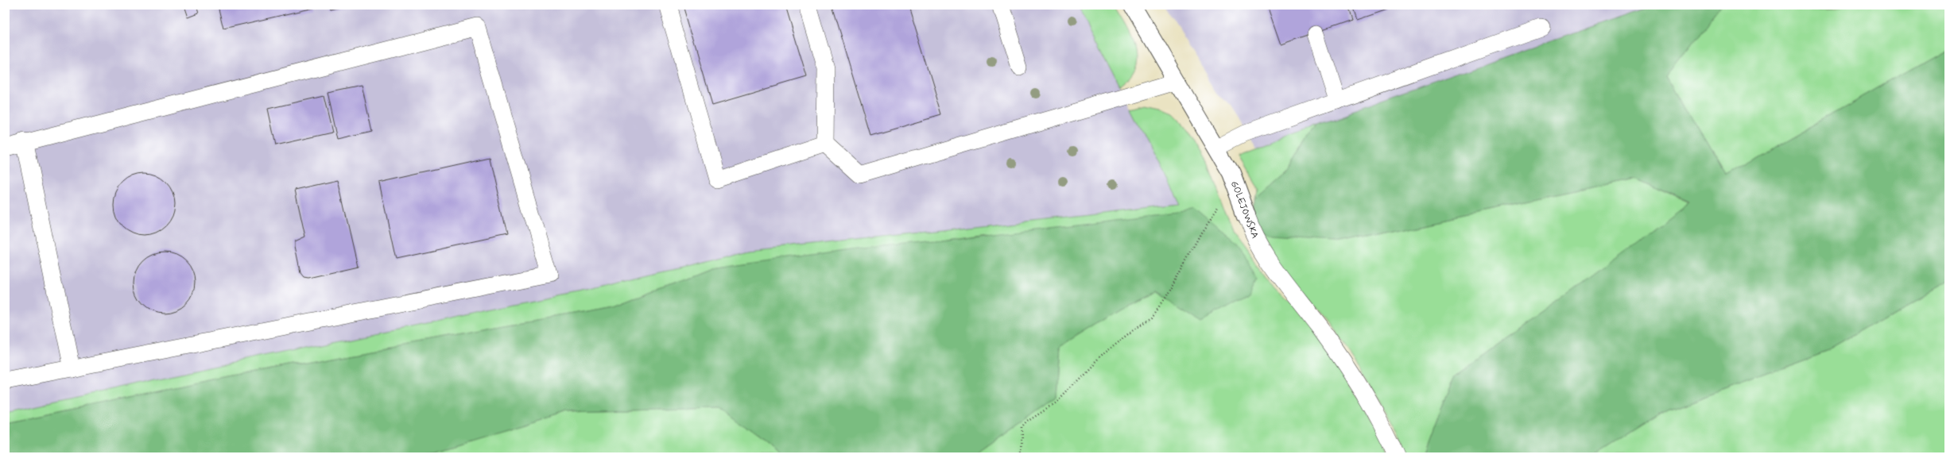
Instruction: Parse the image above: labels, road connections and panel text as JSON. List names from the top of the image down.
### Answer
{
  "streets": {
    "street": ["GOLEJOWSKA"]
  }
}
